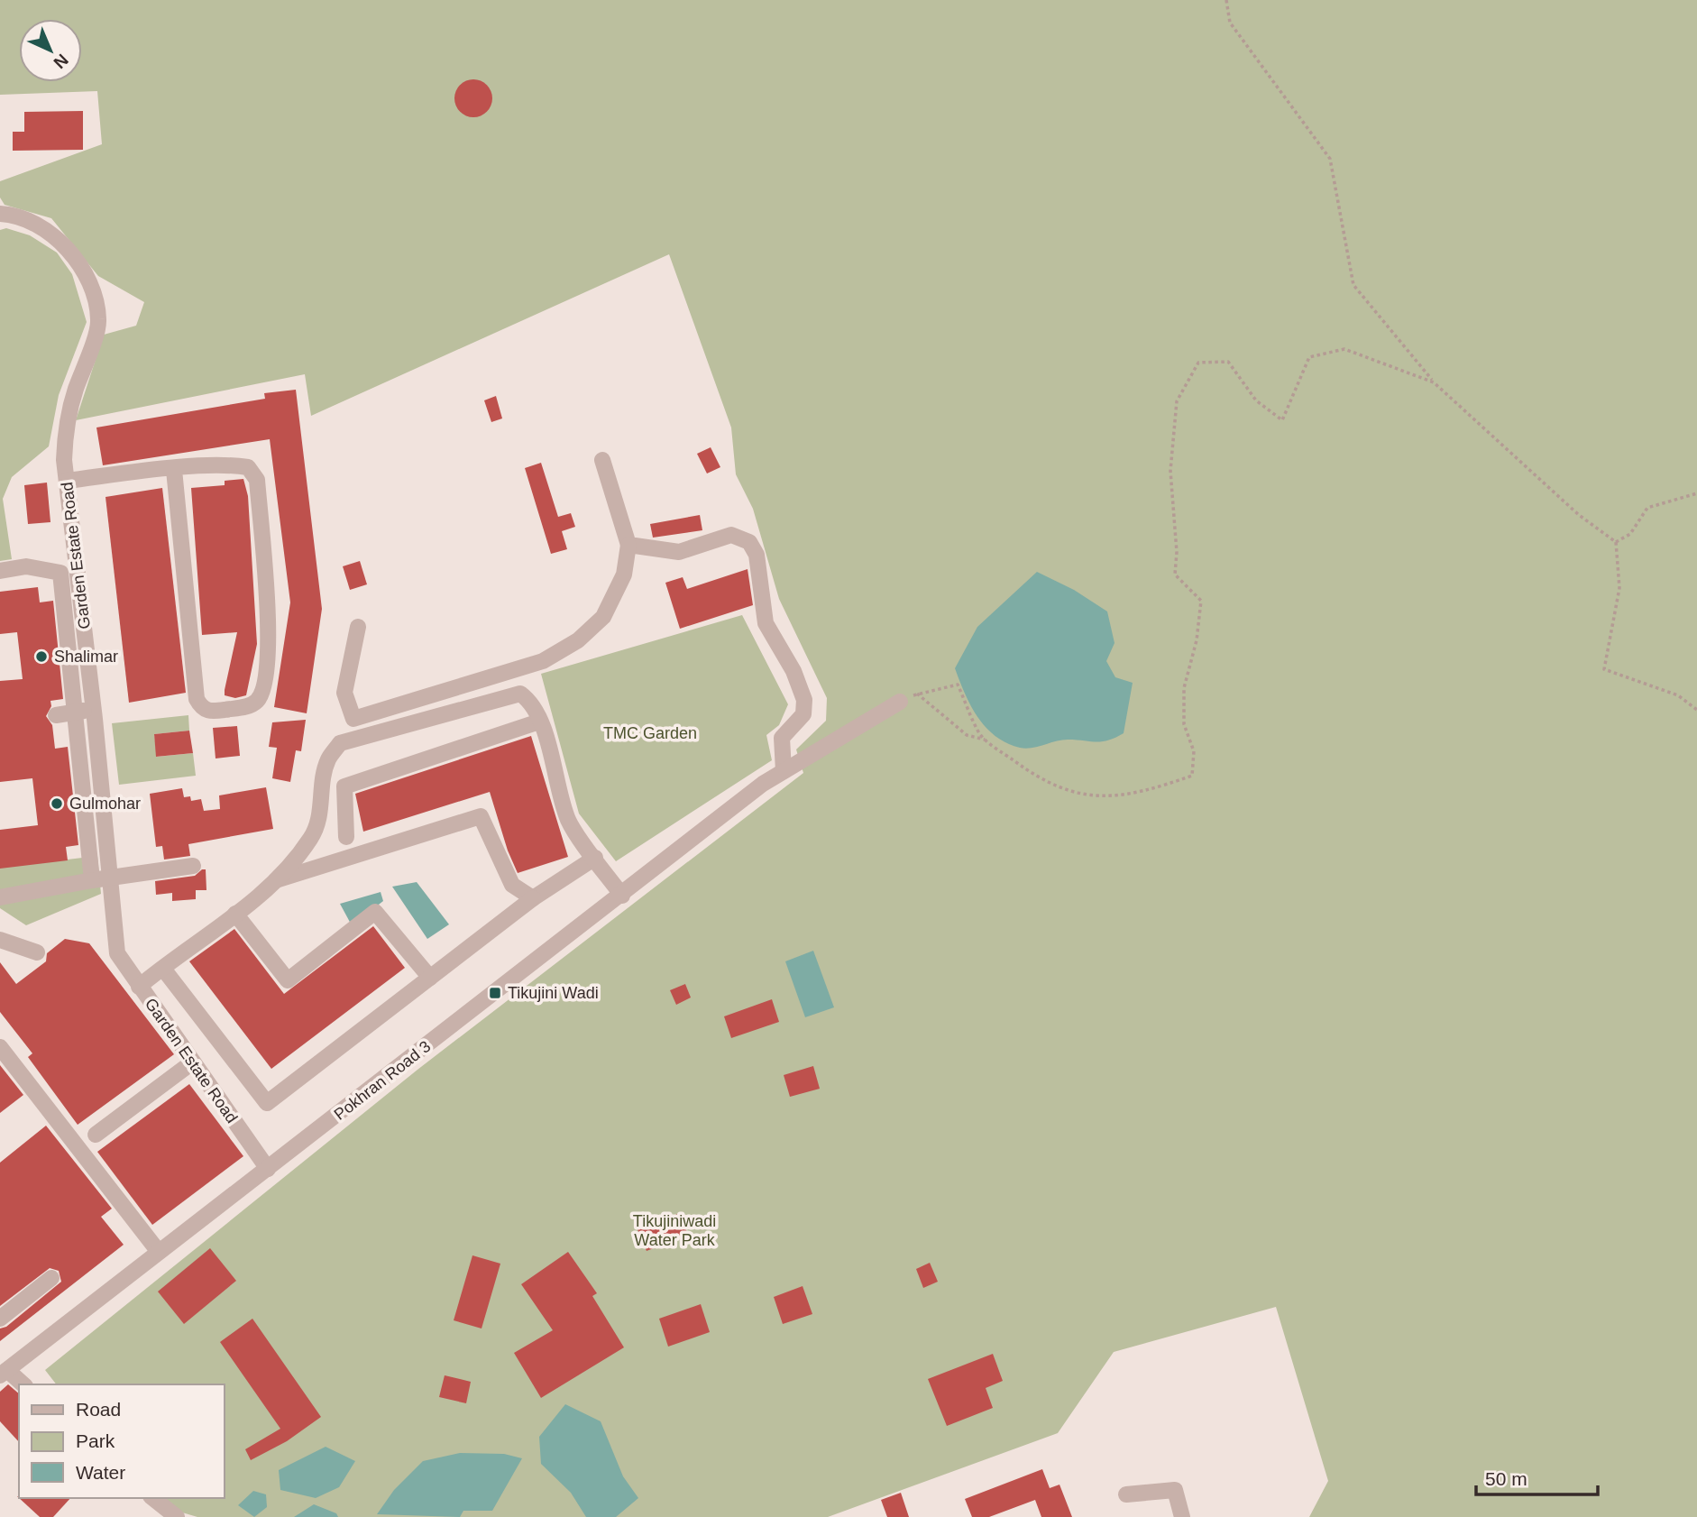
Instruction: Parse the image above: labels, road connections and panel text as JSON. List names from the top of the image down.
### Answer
{
  "streets": {
    "street": ["Garden Estate Road", "Pokhran Road 3"]
  },
  "crossings": [
    ["Garden Estate Road", "Pokhran Road 3"]
  ],
  "parks": ["TMC Garden", "Tikujiniwadi Water Park"],
  "places": {
    "other": ["Shalimar", "Gulmohar"],
    "transit": ["Tikujini Wadi"]
  },
  "legend": ["Road", "Park", "Water"],
  "scale_bar": "50 m",
  "north": "bottom right"
}
